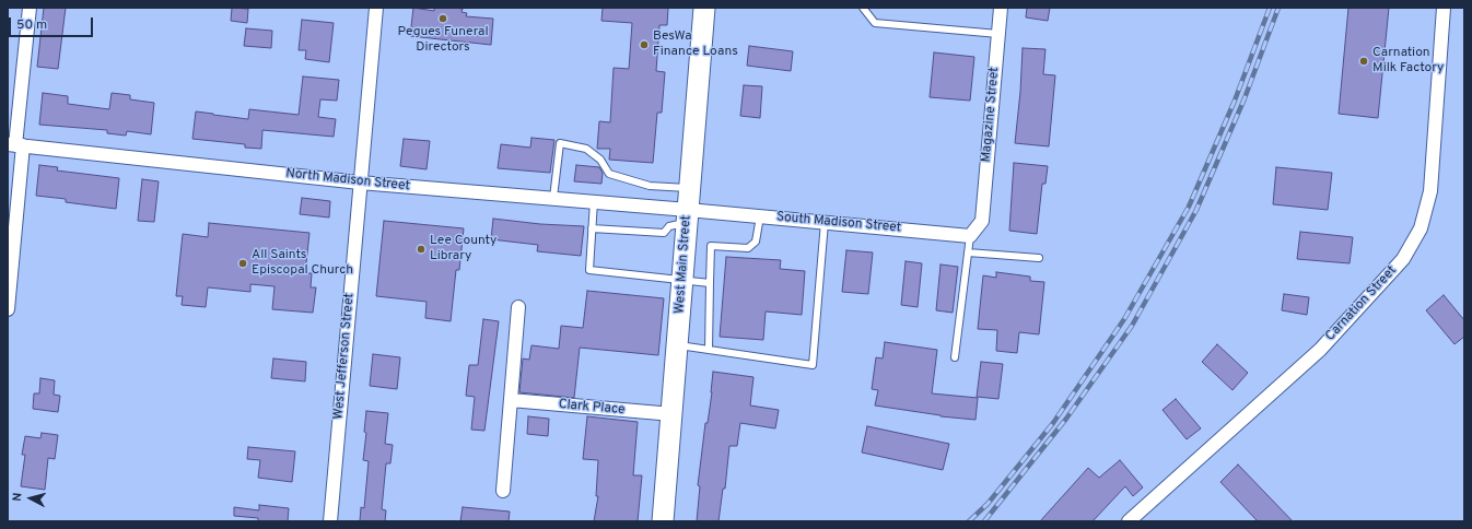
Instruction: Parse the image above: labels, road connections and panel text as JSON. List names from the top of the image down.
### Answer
{
  "streets": {
    "main road": ["West Main Street"],
    "street": [
      "Magazine Street",
      "North Madison Street",
      "South Madison Street",
      "Carnation Street",
      "West Jefferson Street",
      "Clark Place"
    ]
  },
  "crossings": [
    ["Magazine Street", "South Madison Street"],
    ["North Madison Street", "South Madison Street"],
    ["North Madison Street", "West Main Street"],
    ["North Madison Street", "West Jefferson Street"],
    ["South Madison Street", "West Main Street"],
    ["West Main Street", "Clark Place"]
  ],
  "places": [
    "Pegues Funeral Directors",
    "BesWa Finance Loans",
    "Carnation Milk Factory",
    "Lee County Library",
    "All Saints Episcopal Church"
  ],
  "scale_bar": "50 m",
  "north": "left"
}
